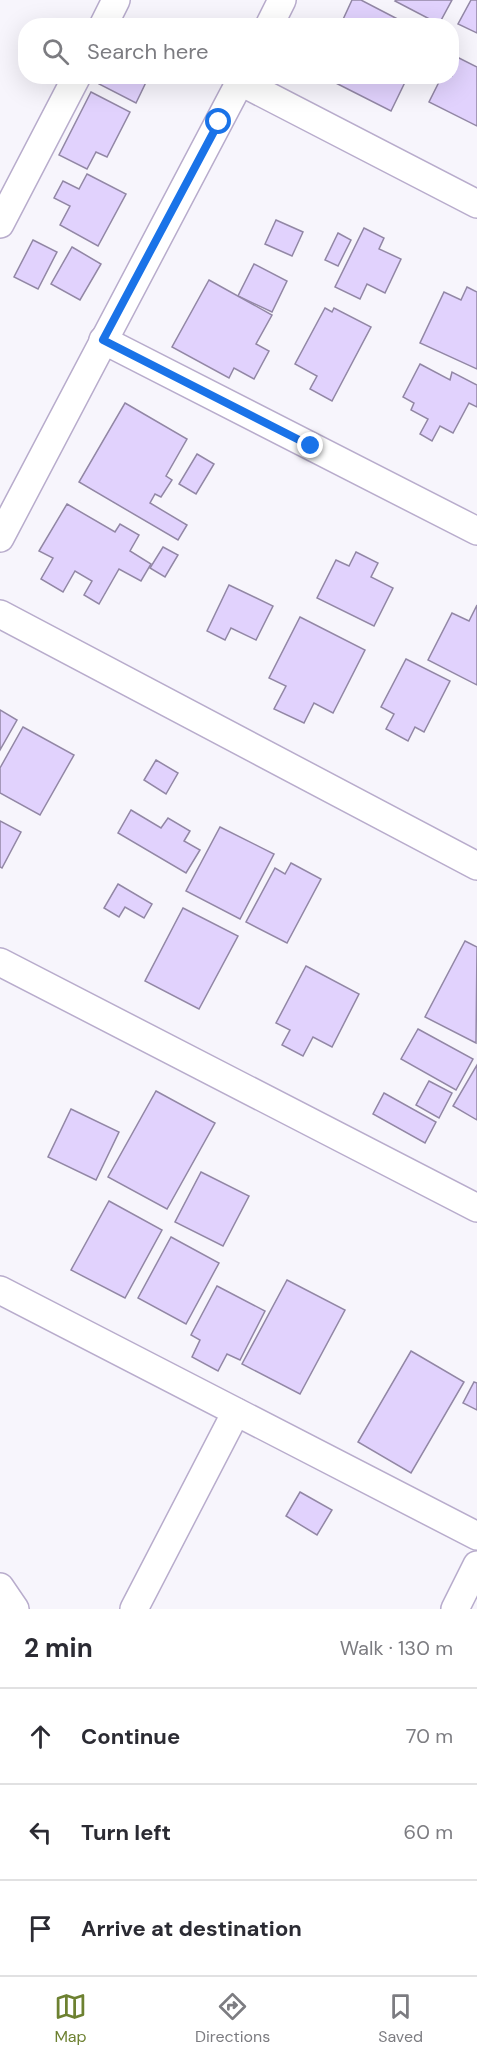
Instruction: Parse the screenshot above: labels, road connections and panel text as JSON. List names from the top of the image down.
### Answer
{
  "page": {
    "search": "Search here",
    "heading": ["2 min", "Walk · 130 m"],
    "list": [
      ["Continue", "70 m"],
      ["Turn left", "60 m"],
      "Arrive at destination"
    ],
    "nav": ["Map", "Directions", "Saved"]
  }
}
